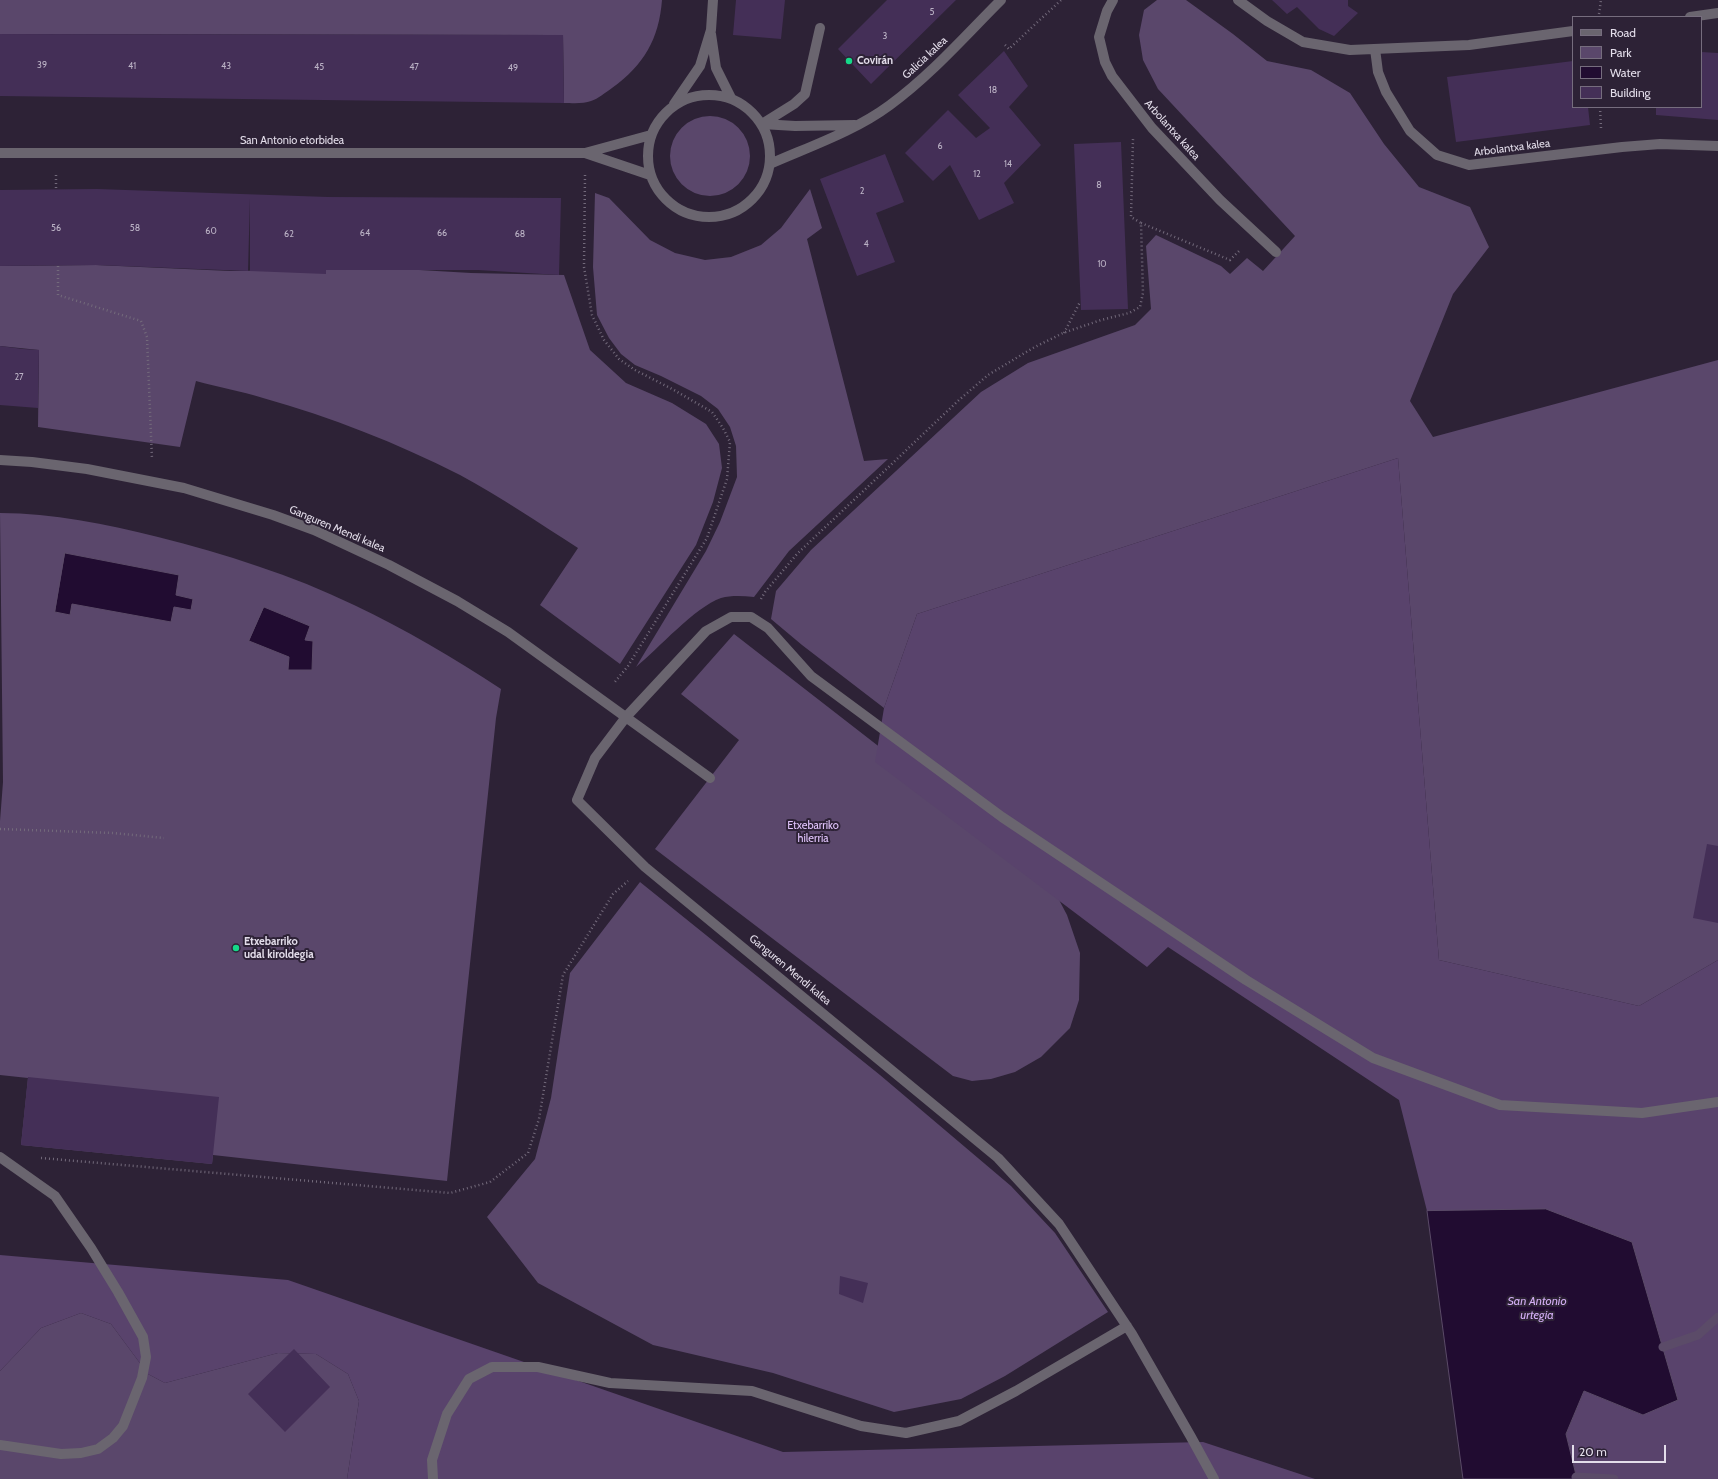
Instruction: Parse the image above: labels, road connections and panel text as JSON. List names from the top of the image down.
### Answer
{
  "streets": {
    "street": [
      "Galicia kalea",
      "Arbolantxa kalea",
      "San Antonio etorbidea",
      "Ganguren Mendi kalea"
    ]
  },
  "crossings": [
    ["Galicia kalea", "San Antonio etorbidea"]
  ],
  "water": ["San Antonio urtegia"],
  "parks": ["Etxebarriko hilerria"],
  "places": ["Covirán", "Etxebarriko udal kiroldegia"],
  "house_numbers": [
    "5",
    "3",
    "39",
    "41",
    "43",
    "45",
    "47",
    "49",
    "18",
    "6",
    "14",
    "12",
    "8",
    "2",
    "56",
    "58",
    "60",
    "64",
    "66",
    "62",
    "68",
    "4",
    "10",
    "27"
  ],
  "legend": [
    "Road",
    "Park",
    "Water",
    "Building"
  ],
  "scale_bar": "20 m"
}
